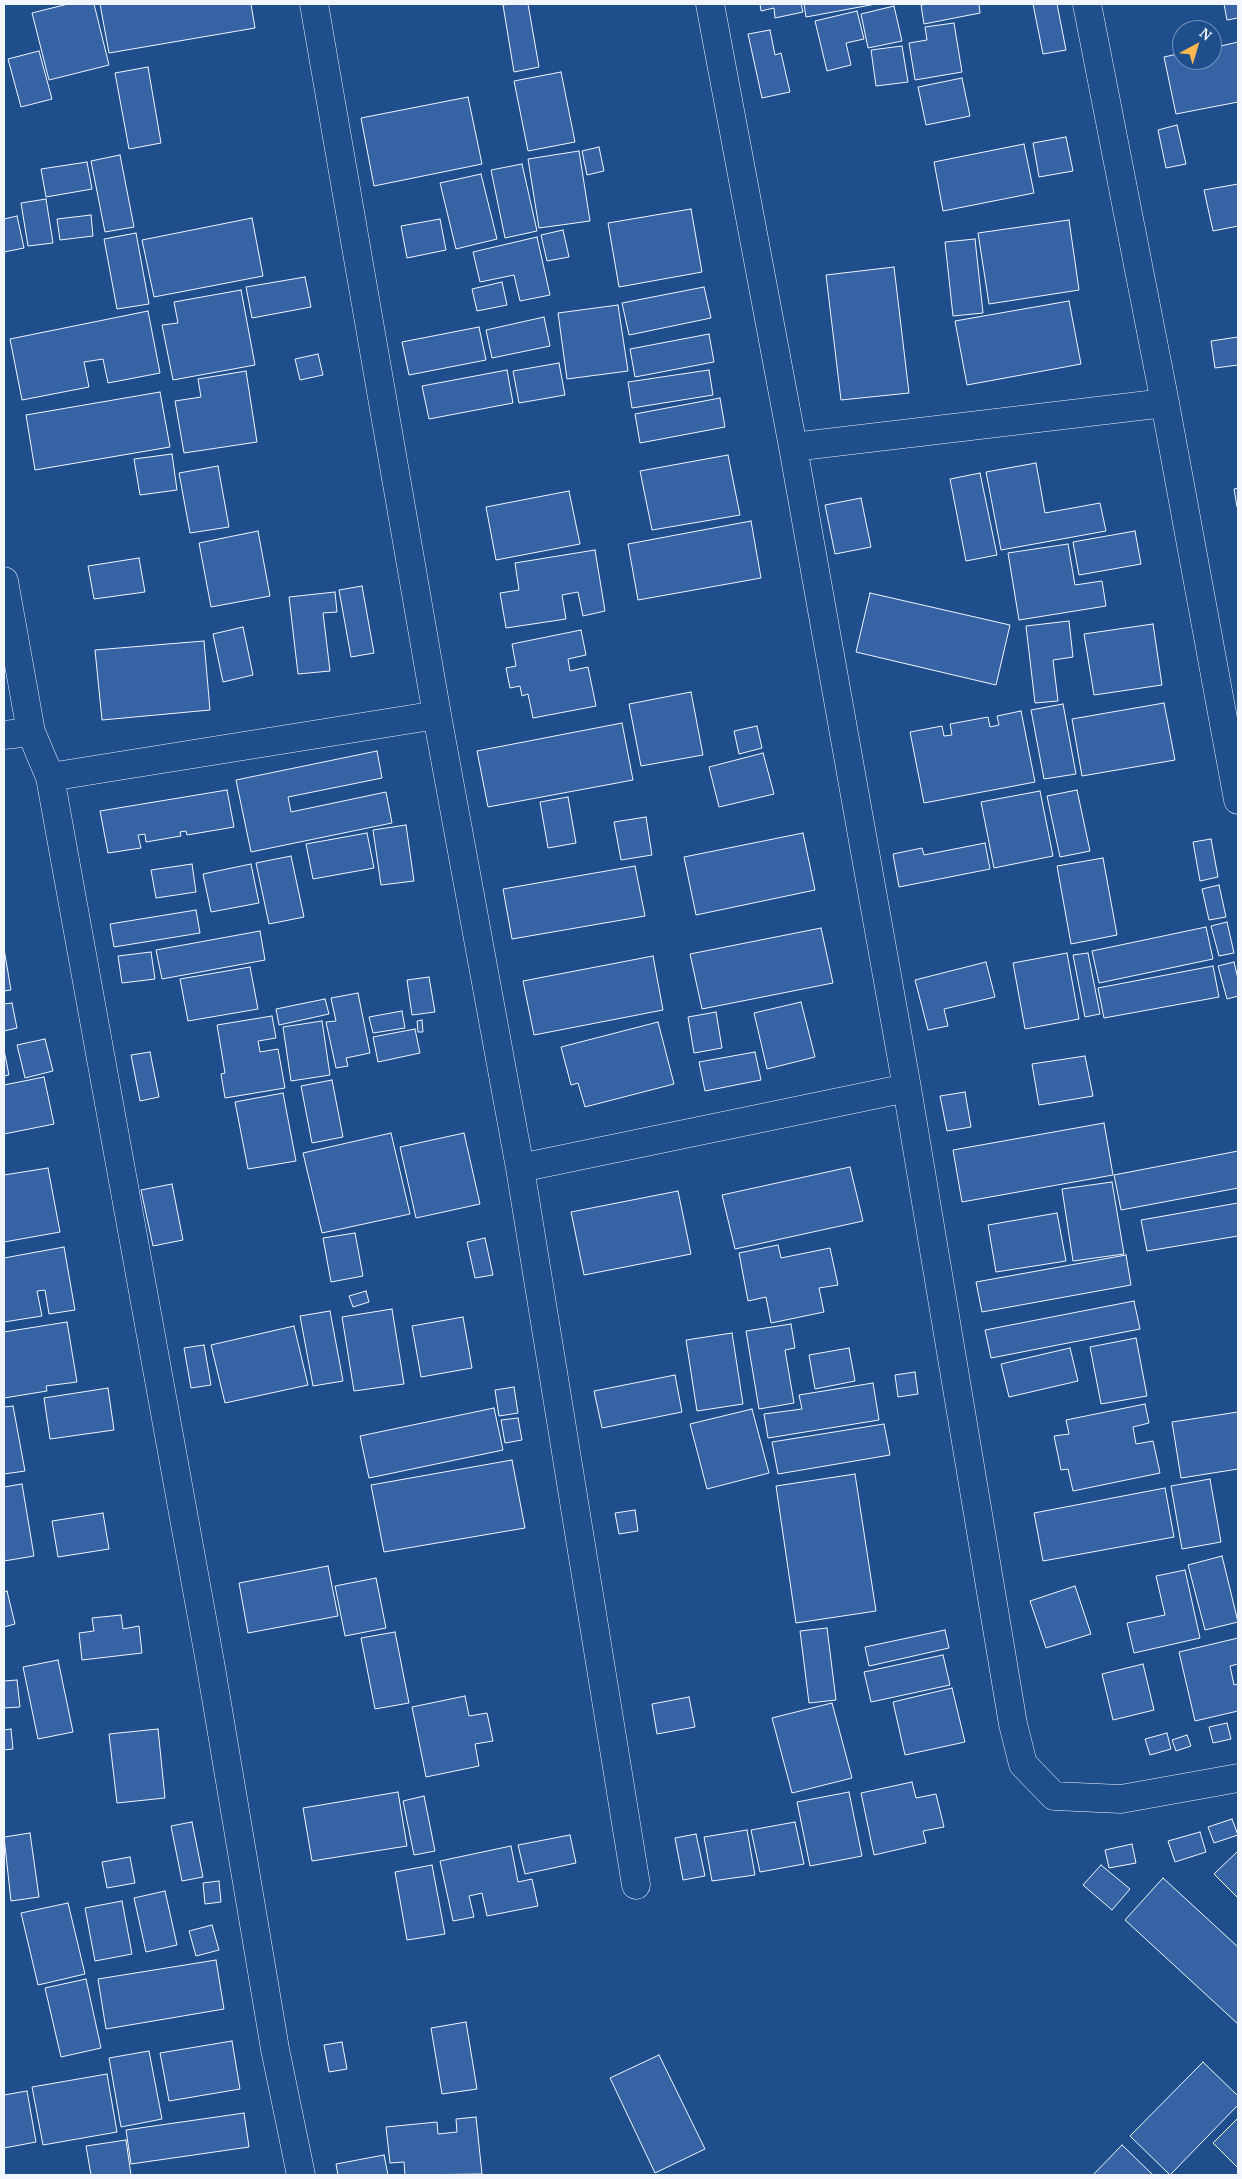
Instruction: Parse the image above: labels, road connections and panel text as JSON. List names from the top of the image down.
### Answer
{
  "north": "top right"
}
